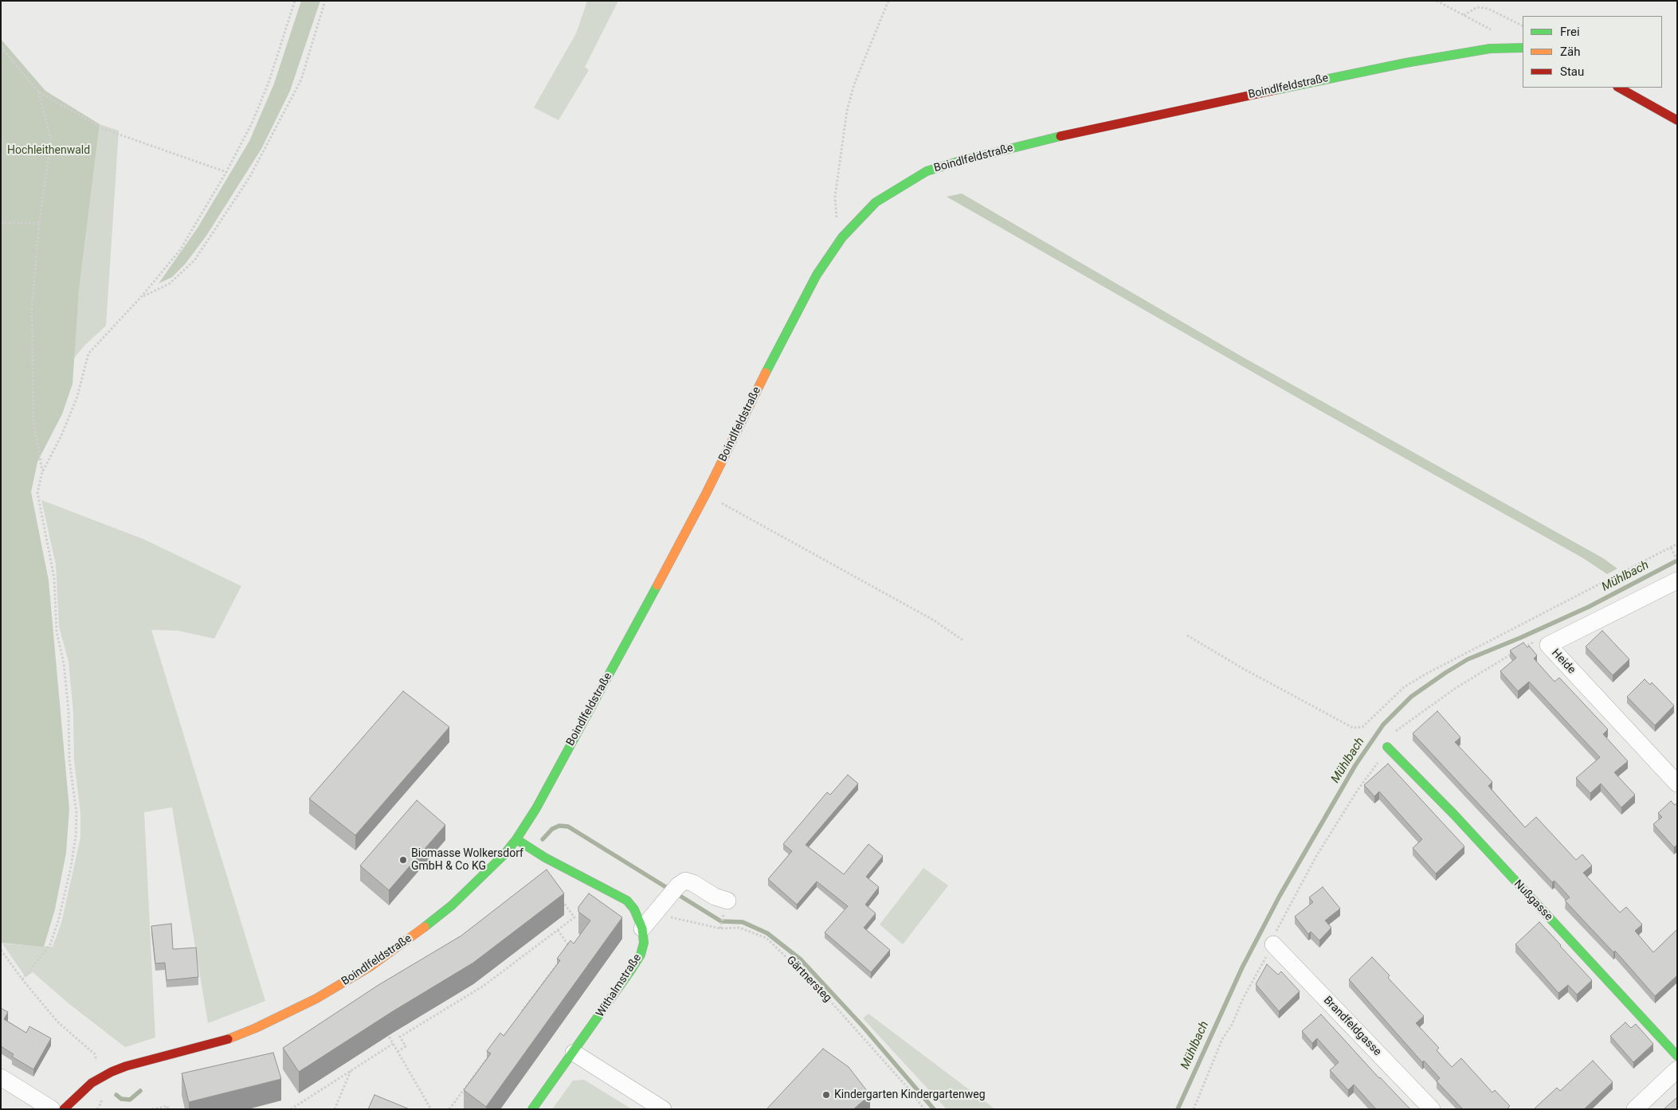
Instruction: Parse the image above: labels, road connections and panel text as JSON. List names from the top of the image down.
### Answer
{
  "streets": {
    "street": [
      "Boindlfeldstraße",
      "Heide",
      "Nußgasse",
      "Withalmstraße",
      "Brandfeldgasse"
    ],
    "path": ["Gärtnersteg"]
  },
  "crossings": [
    ["Boindlfeldstraße", "Withalmstraße"]
  ],
  "water": ["Mühlbach"],
  "parks": ["Hochleithenwald"],
  "places": ["Biomasse Wolkersdorf GmbH & Co KG", "Kindergarten Kindergartenweg"],
  "legend": ["Frei", "Zäh", "Stau"]
}
